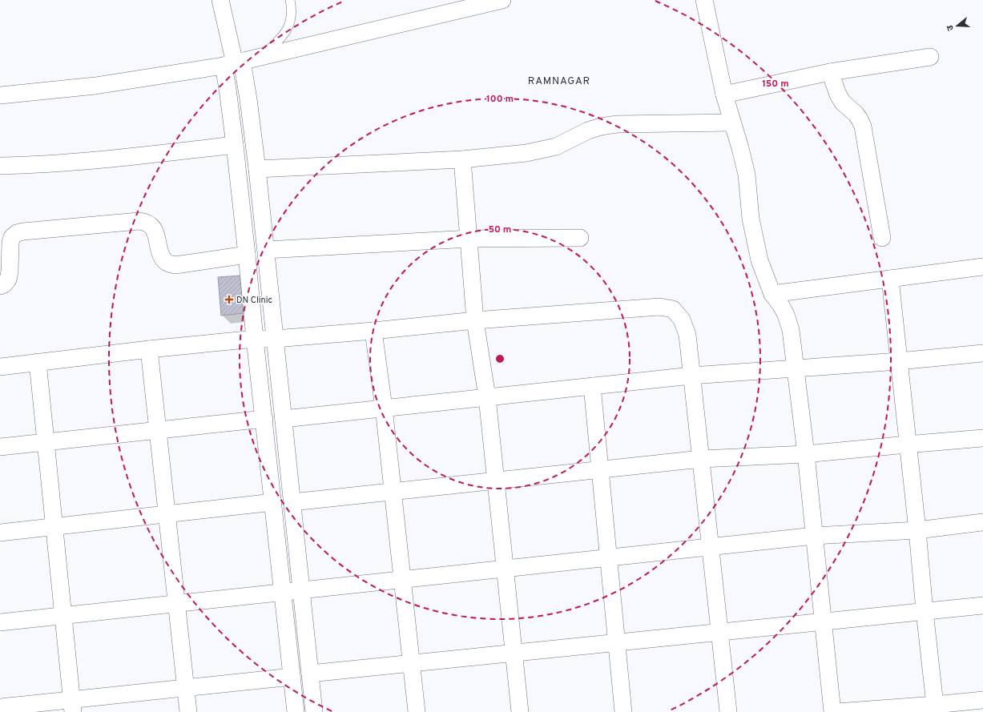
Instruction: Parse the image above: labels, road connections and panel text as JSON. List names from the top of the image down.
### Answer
{
  "districts": ["RAMNAGAR"],
  "places": {
    "health": ["DN Clinic"]
  },
  "north": "left",
  "rings": ["150 m", "100 m", "50 m"]
}
